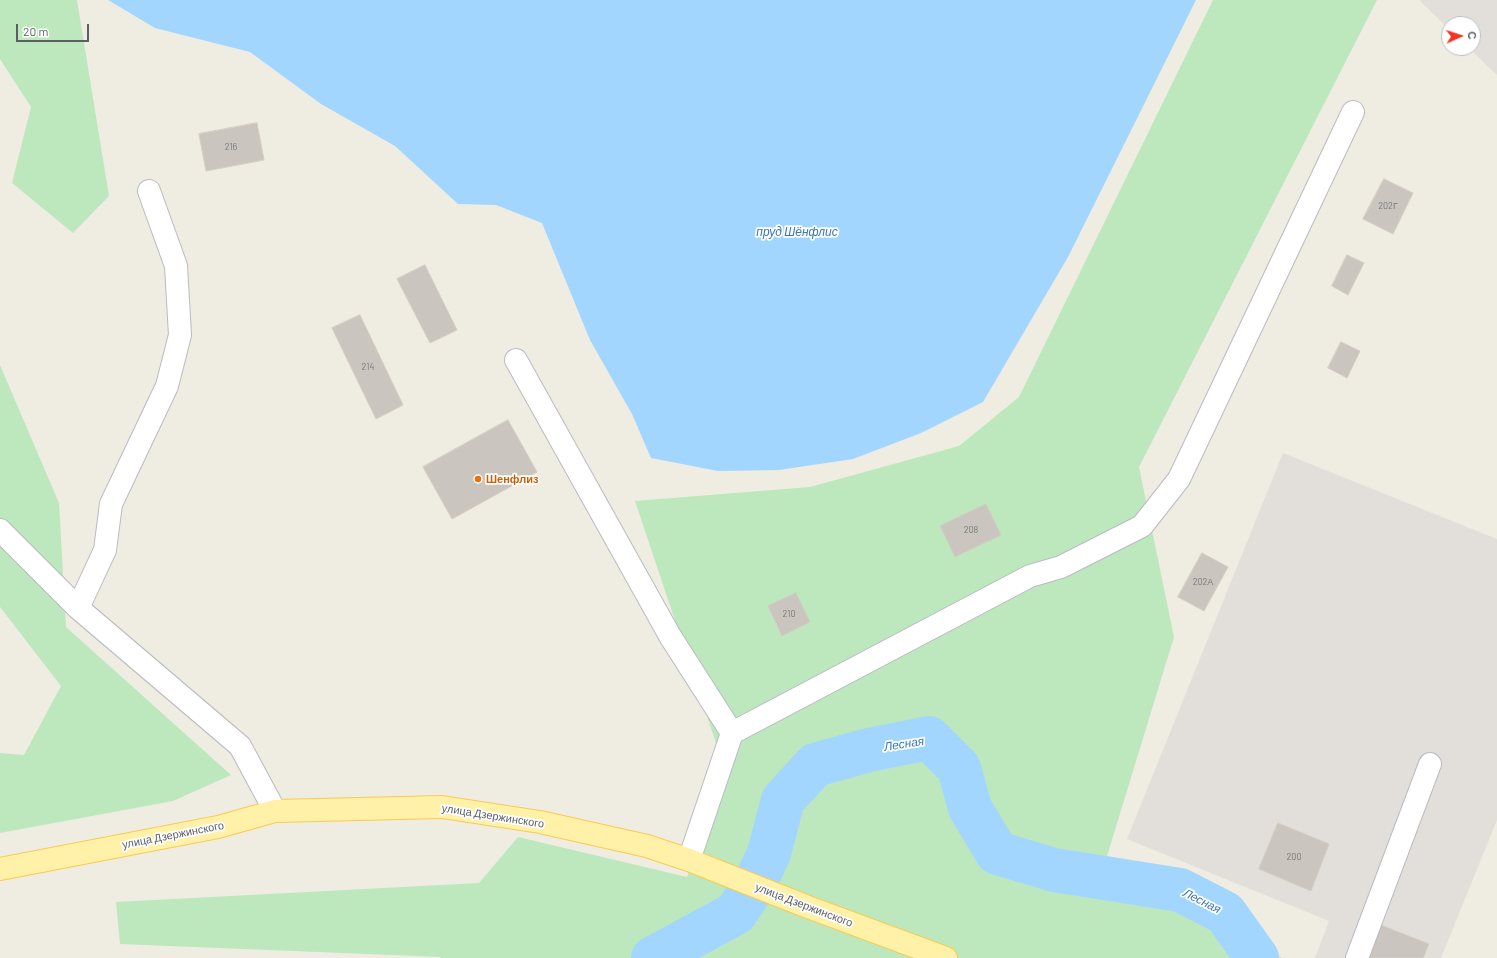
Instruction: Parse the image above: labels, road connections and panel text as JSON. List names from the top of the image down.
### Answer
{
  "streets": {
    "main road": ["улица Дзержинского"]
  },
  "water": ["пруд Шёнфлис", "Лесная"],
  "places": ["Шенфлиз"],
  "house_numbers": [
    "216",
    "202Г",
    "214",
    "208",
    "202А",
    "210",
    "200"
  ],
  "scale_bar": "20 m",
  "north": "right"
}
